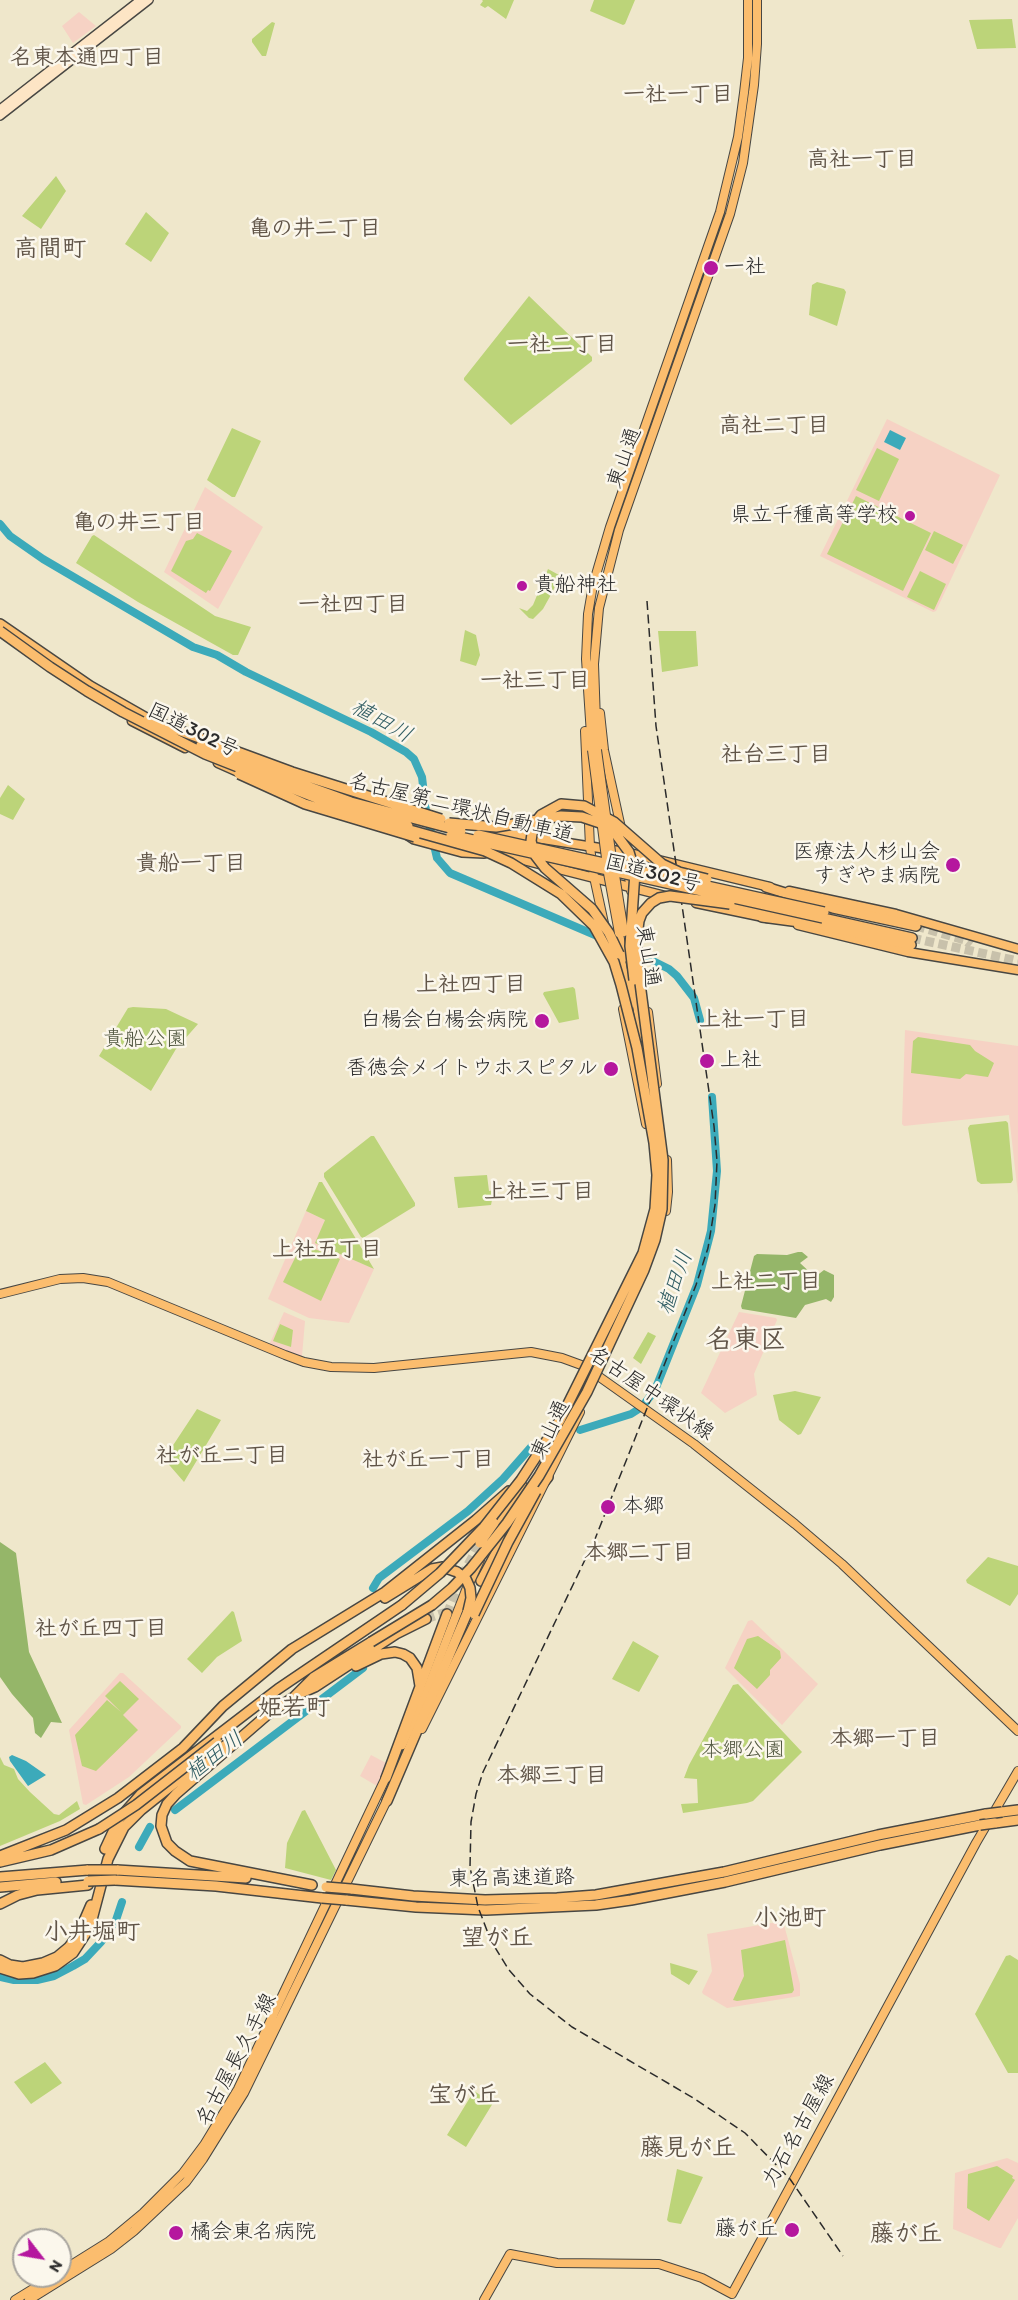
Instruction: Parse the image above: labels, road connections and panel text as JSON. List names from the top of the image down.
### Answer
{
  "streets": {
    "highway": ["国道302号", "名古屋第二環状自動車道", "東名高速道路"],
    "main road": [
      "東山通",
      "名古屋中環状線",
      "名古屋長久手線",
      "力石名古屋線"
    ]
  },
  "crossings": [
    ["東山通", "名古屋中環状線"],
    ["東山通", "名古屋長久手線"],
    ["国道302号", "名古屋第二環状自動車道"]
  ],
  "districts": [
    "名東本通四丁目",
    "一社一丁目",
    "高社一丁目",
    "亀の井二丁目",
    "高間町",
    "一社二丁目",
    "高社二丁目",
    "亀の井三丁目",
    "一社四丁目",
    "一社三丁目",
    "社台三丁目",
    "貴船一丁目",
    "上社四丁目",
    "上社一丁目",
    "上社三丁目",
    "上社五丁目",
    "上社二丁目",
    "名東区",
    "社が丘二丁目",
    "社が丘一丁目",
    "本郷二丁目",
    "社が丘四丁目",
    "姫若町",
    "本郷一丁目",
    "本郷三丁目",
    "小池町",
    "小井堀町",
    "望が丘",
    "宝が丘",
    "藤見が丘",
    "藤が丘"
  ],
  "water": ["植田川"],
  "parks": ["貴船公園", "本郷公園"],
  "places": [
    "一社",
    "県立千種高等学校",
    "貴船神社",
    "医療法人杉山会 すぎやま病院",
    "白楊会白楊会病院",
    "上社",
    "香徳会メイトウホスピタル",
    "本郷",
    "藤が丘",
    "橘会東名病院"
  ],
  "north": "bottom right"
}
